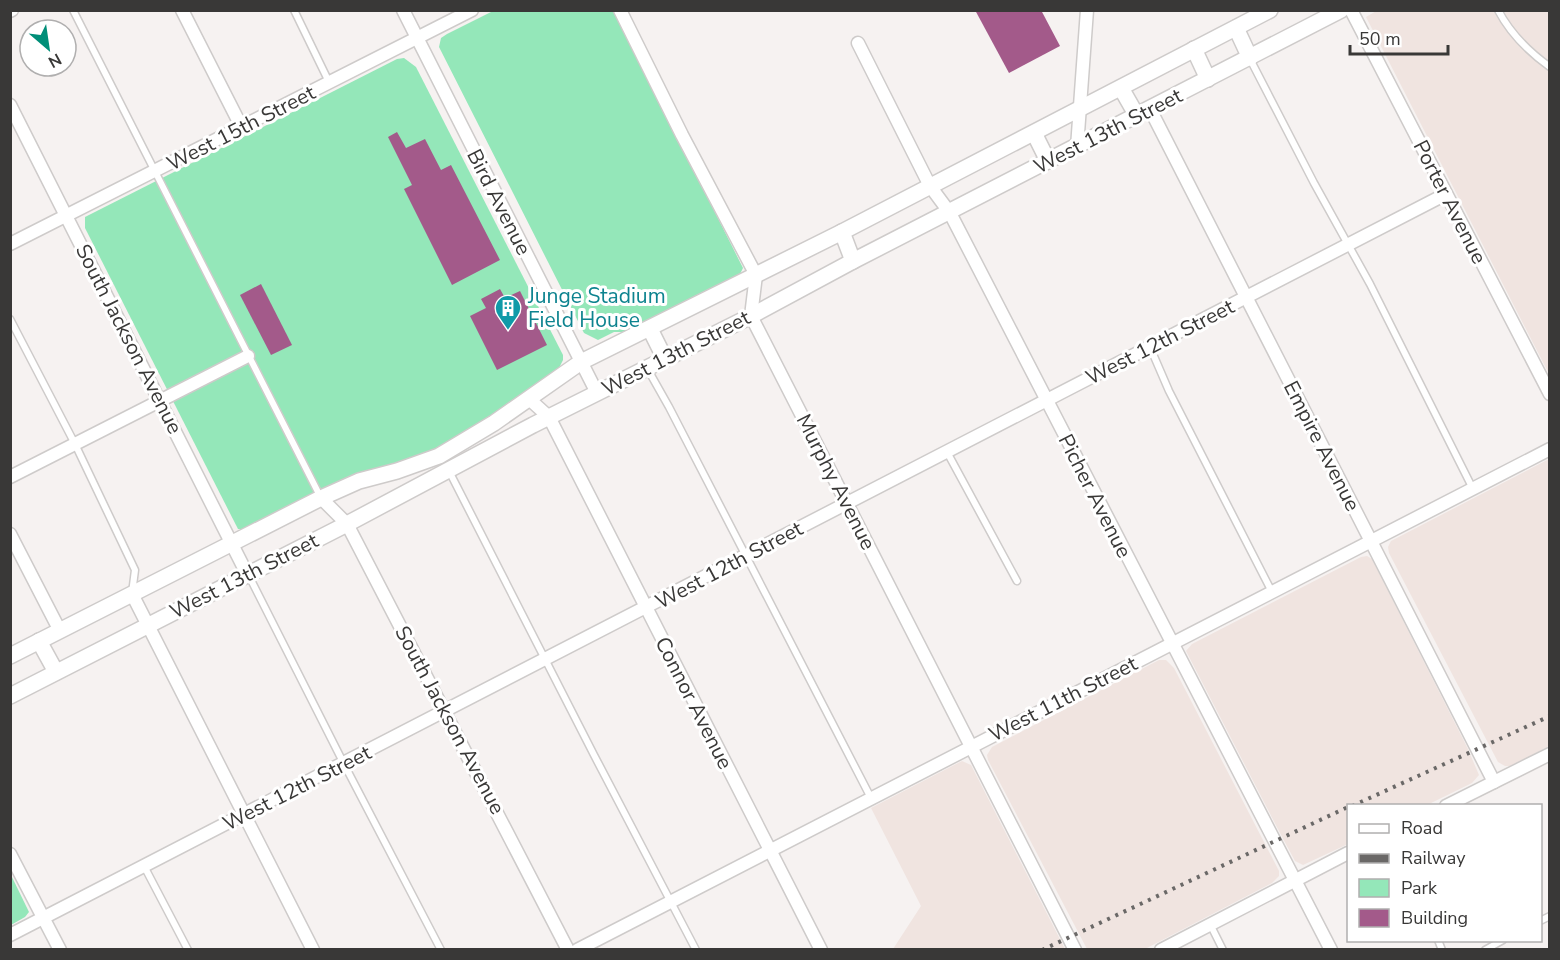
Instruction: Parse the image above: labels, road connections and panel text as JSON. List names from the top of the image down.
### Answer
{
  "streets": {
    "street": [
      "West 15th Street",
      "West 13th Street",
      "Bird Avenue",
      "Porter Avenue",
      "South Jackson Avenue",
      "West 12th Street",
      "Empire Avenue",
      "Murphy Avenue",
      "Picher Avenue",
      "West 11th Street",
      "Connor Avenue"
    ]
  },
  "crossings": [
    ["West 15th Street", "Bird Avenue"],
    ["West 15th Street", "South Jackson Avenue"],
    ["West 13th Street", "Bird Avenue"],
    ["West 13th Street", "South Jackson Avenue"],
    ["West 13th Street", "Empire Avenue"],
    ["West 13th Street", "Murphy Avenue"],
    ["West 13th Street", "Picher Avenue"],
    ["West 13th Street", "Connor Avenue"],
    ["Porter Avenue", "West 12th Street"],
    ["South Jackson Avenue", "West 12th Street"],
    ["West 12th Street", "Empire Avenue"],
    ["West 12th Street", "Murphy Avenue"],
    ["West 12th Street", "Picher Avenue"],
    ["West 12th Street", "Connor Avenue"],
    ["Empire Avenue", "West 11th Street"],
    ["Murphy Avenue", "West 11th Street"],
    ["Picher Avenue", "West 11th Street"],
    ["West 11th Street", "Connor Avenue"]
  ],
  "places": {
    "building": ["Junge Stadium Field House"]
  },
  "legend": [
    "Road",
    "Railway",
    "Park",
    "Building"
  ],
  "scale_bar": "50 m",
  "north": "bottom right"
}
